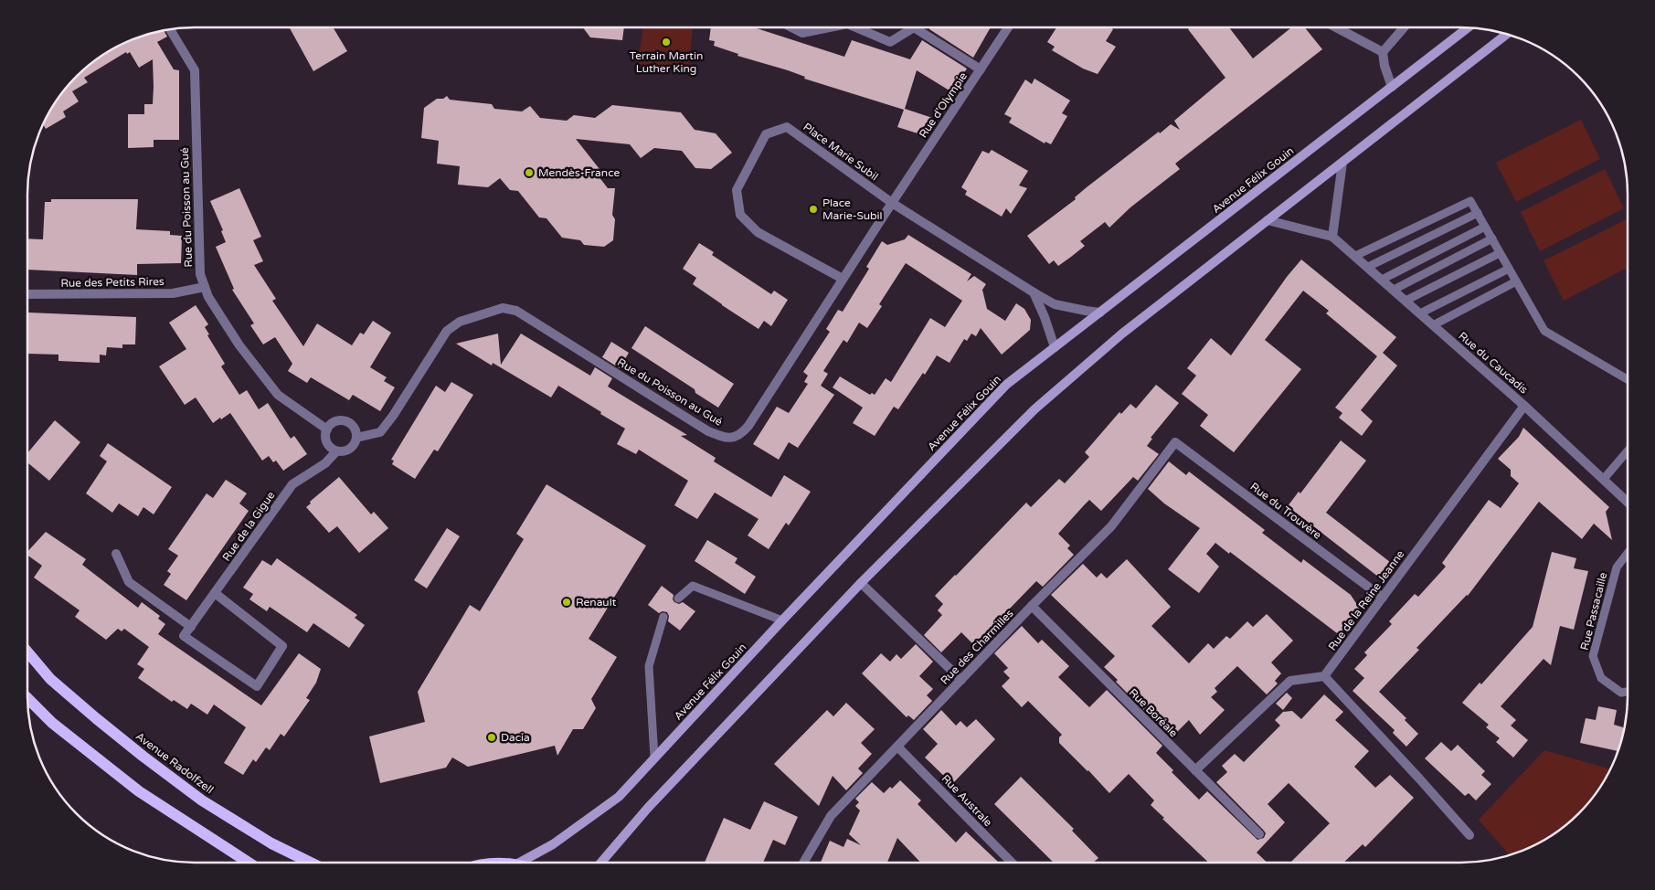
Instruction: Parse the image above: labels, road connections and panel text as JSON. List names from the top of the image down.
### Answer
{
  "streets": {
    "main road": ["Avenue Félix Gouin", "Avenue Radolfzell"],
    "street": [
      "Rue d'Olympie",
      "Place Marie Subil",
      "Rue du Poisson au Gué",
      "Rue des Petits Rires",
      "Rue du Caucadis",
      "Rue du Trouvère",
      "Rue de la Gigue",
      "Rue de la Reine Jeanne",
      "Rue des Charmilles",
      "Rue Boréale",
      "Rue Australe"
    ],
    "lane": ["Rue Passacaille"]
  },
  "crossings": [
    ["Rue d'Olympie", "Place Marie Subil"],
    ["Rue d'Olympie", "Rue du Poisson au Gué"],
    ["Place Marie Subil", "Rue du Poisson au Gué"],
    ["Rue du Poisson au Gué", "Rue des Petits Rires"],
    ["Rue du Poisson au Gué", "Rue de la Gigue"],
    ["Rue du Caucadis", "Rue de la Reine Jeanne"],
    ["Rue du Trouvère", "Rue de la Reine Jeanne"],
    ["Rue du Trouvère", "Rue des Charmilles"],
    ["Rue des Charmilles", "Rue Boréale"],
    ["Rue des Charmilles", "Rue Australe"]
  ],
  "places": [
    "Terrain Martin Luther King",
    "Mendès-France",
    "Place Marie-Subil",
    "Renault",
    "Dacia"
  ]
}
